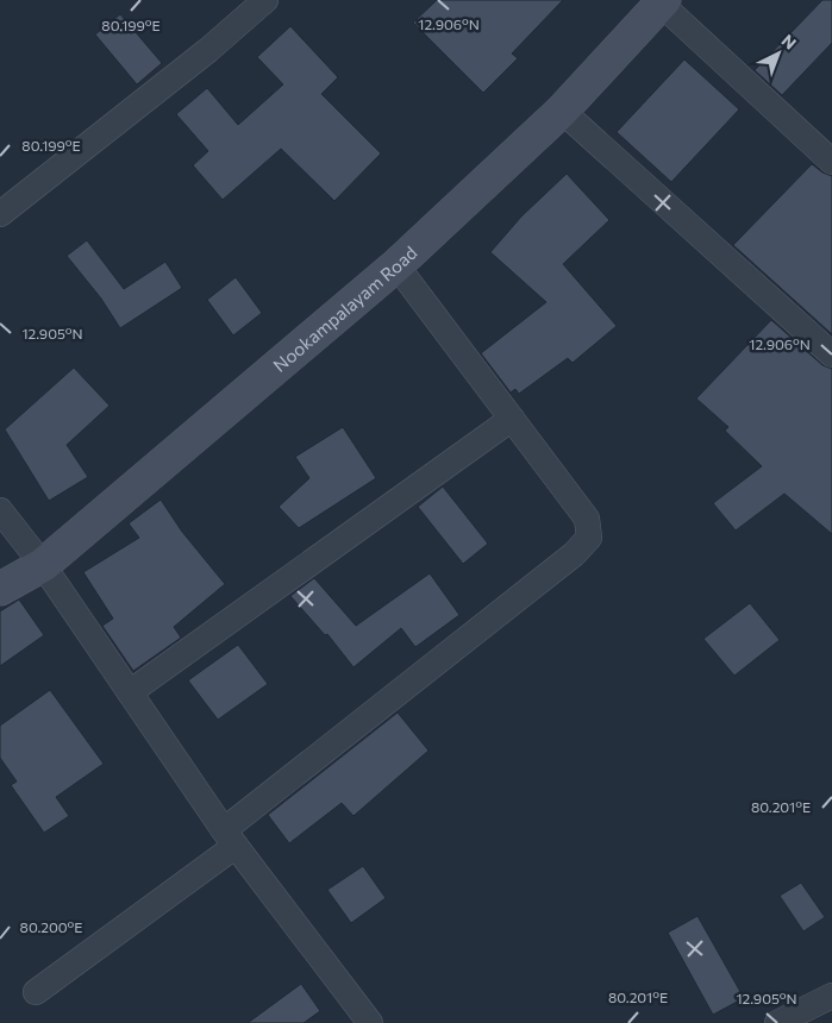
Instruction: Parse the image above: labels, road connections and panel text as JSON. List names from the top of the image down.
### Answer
{
  "streets": {
    "street": ["Nookampalayam Road"]
  },
  "north": "top right",
  "coordinates": [
    "12.906°N",
    "80.199°E",
    "12.905°N",
    "80.201°E",
    "80.200°E"
  ]
}
